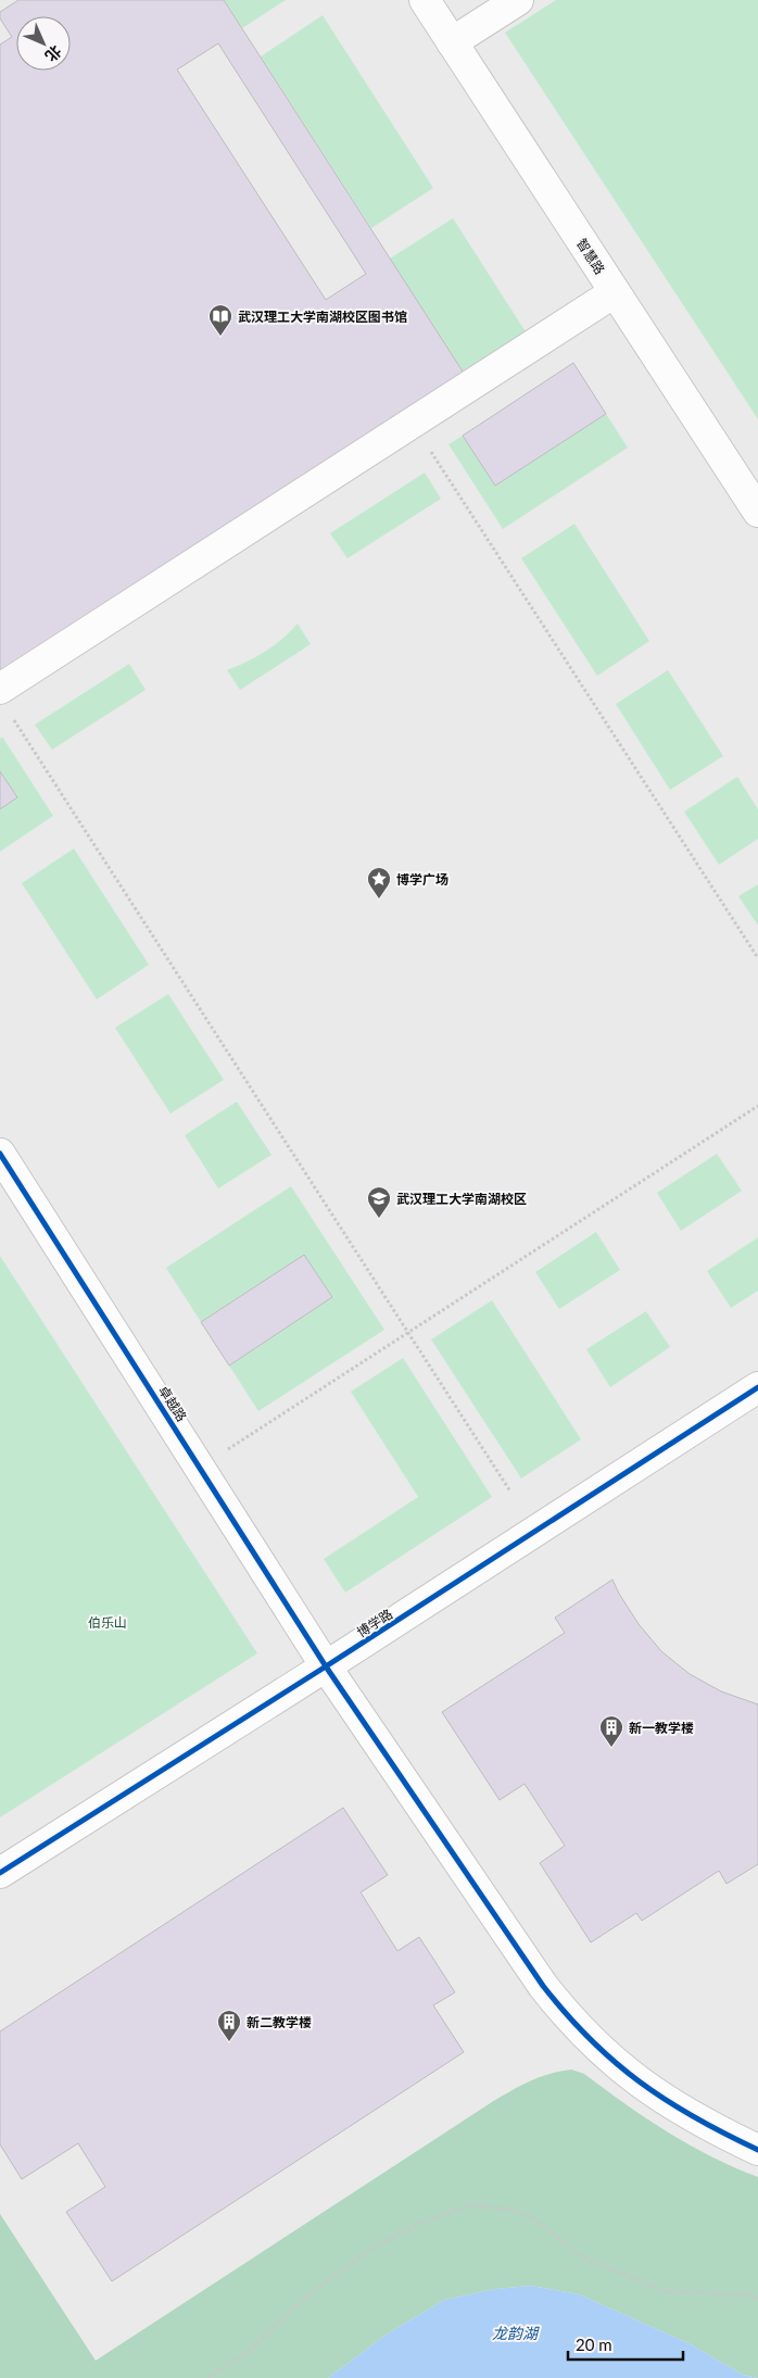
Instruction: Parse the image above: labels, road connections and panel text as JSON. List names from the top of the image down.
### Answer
{
  "streets": {
    "street": ["智慧路", "卓越路", "博学路"]
  },
  "crossings": [
    ["卓越路", "博学路"]
  ],
  "water": ["龙韵湖"],
  "parks": ["伯乐山"],
  "places": {
    "library": ["武汉理工大学南湖校区图书馆"],
    "place": ["博学广场"],
    "school or university": ["武汉理工大学南湖校区"],
    "building": ["新一教学楼", "新二教学楼"]
  },
  "scale_bar": "20 m",
  "north": "bottom right"
}
